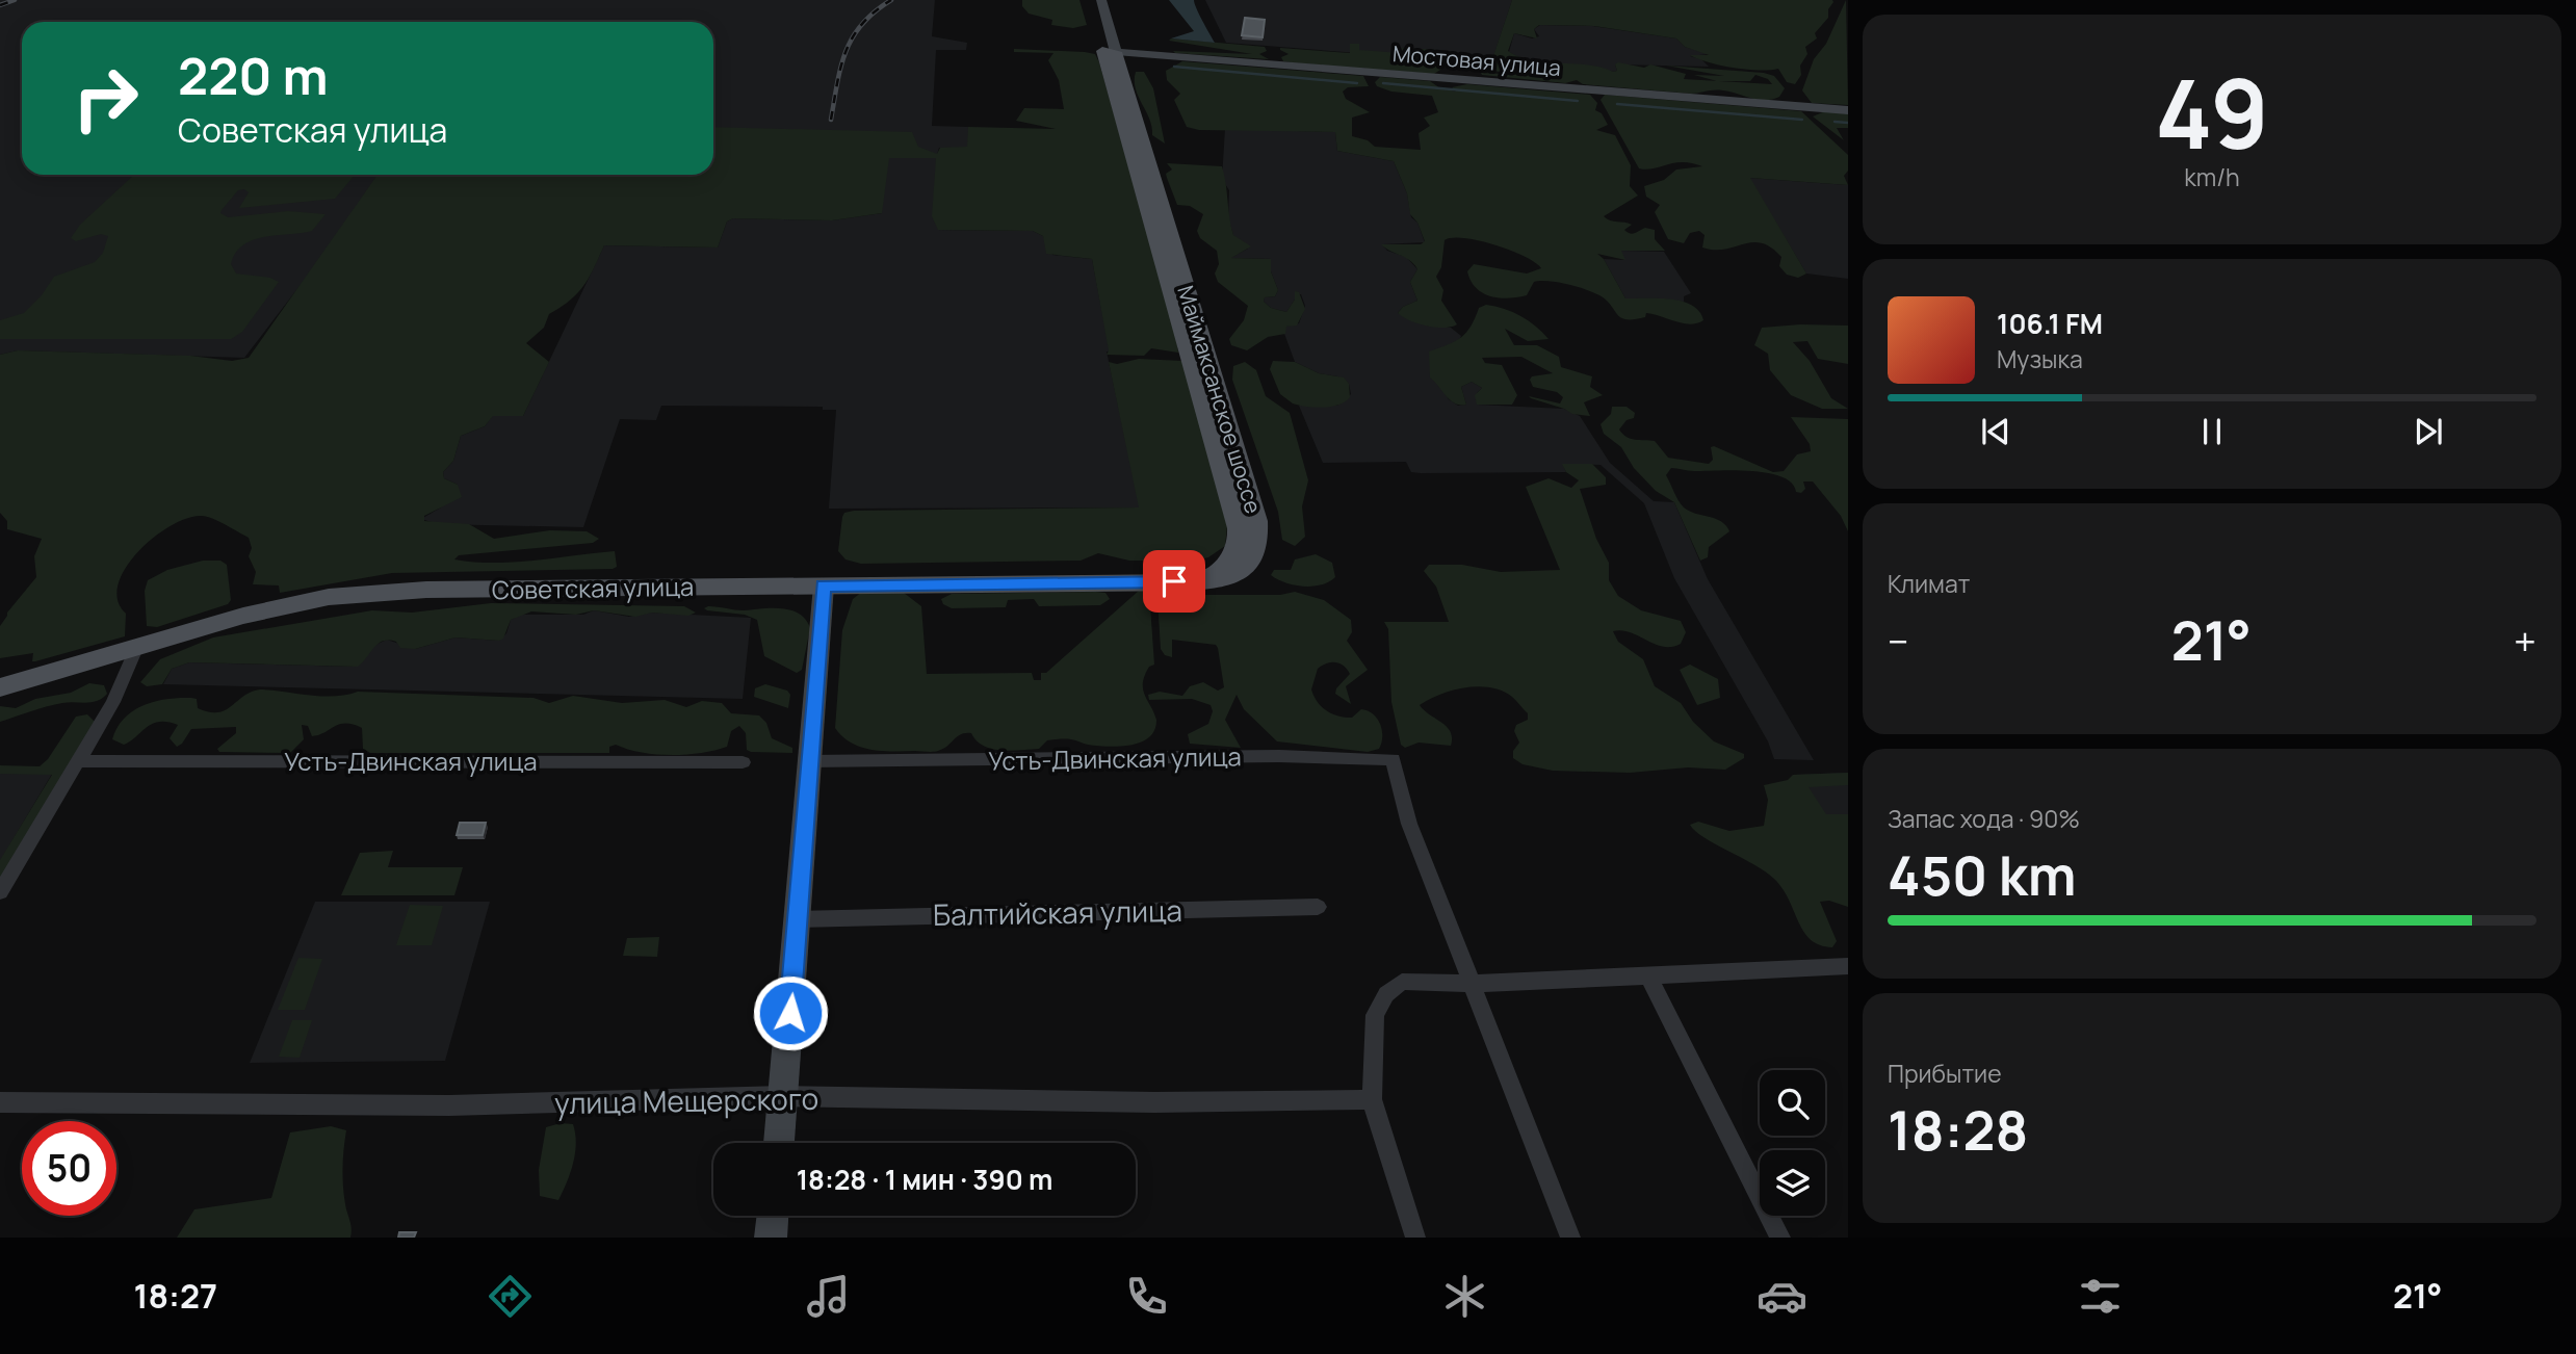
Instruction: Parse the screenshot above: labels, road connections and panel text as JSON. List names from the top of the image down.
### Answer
{
  "streets": {
    "main road": ["Мостовая улица", "Маймаксанское шоссе", "Советская улица"],
    "street": ["Усть-Двинская улица", "Балтийская улица", "улица Мещерского"]
  },
  "crossings": [
    ["Мостовая улица", "Маймаксанское шоссе"],
    ["Маймаксанское шоссе", "Советская улица"]
  ],
  "page": {
    "tile": [
      ["49", "km/h"],
      "Климат",
      ["Запас хода · 90%", "450 km"],
      ["Прибытие", "18:28"]
    ],
    "turn": ["220 m", "Советская улица"],
    "song": ["106.1 FM", "Музыка"],
    "heat": ["−", "21°", "+"],
    "limit": "50",
    "trip": "18:28 · 1 мин · 390 m",
    "tabs": ["18:27", "21°"]
  }
}
